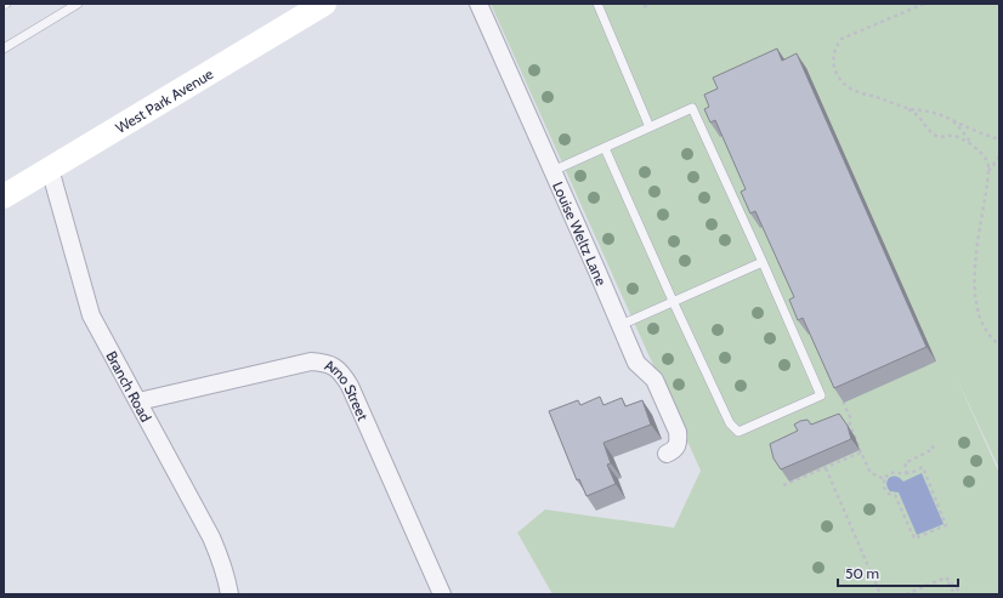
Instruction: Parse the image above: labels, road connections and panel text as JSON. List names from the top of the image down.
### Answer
{
  "streets": {
    "street": [
      "West Park Avenue",
      "Louise Weltz Lane",
      "Branch Road",
      "Arno Street"
    ]
  },
  "crossings": [
    ["West Park Avenue", "Branch Road"],
    ["Branch Road", "Arno Street"]
  ],
  "scale_bar": "50 m"
}
